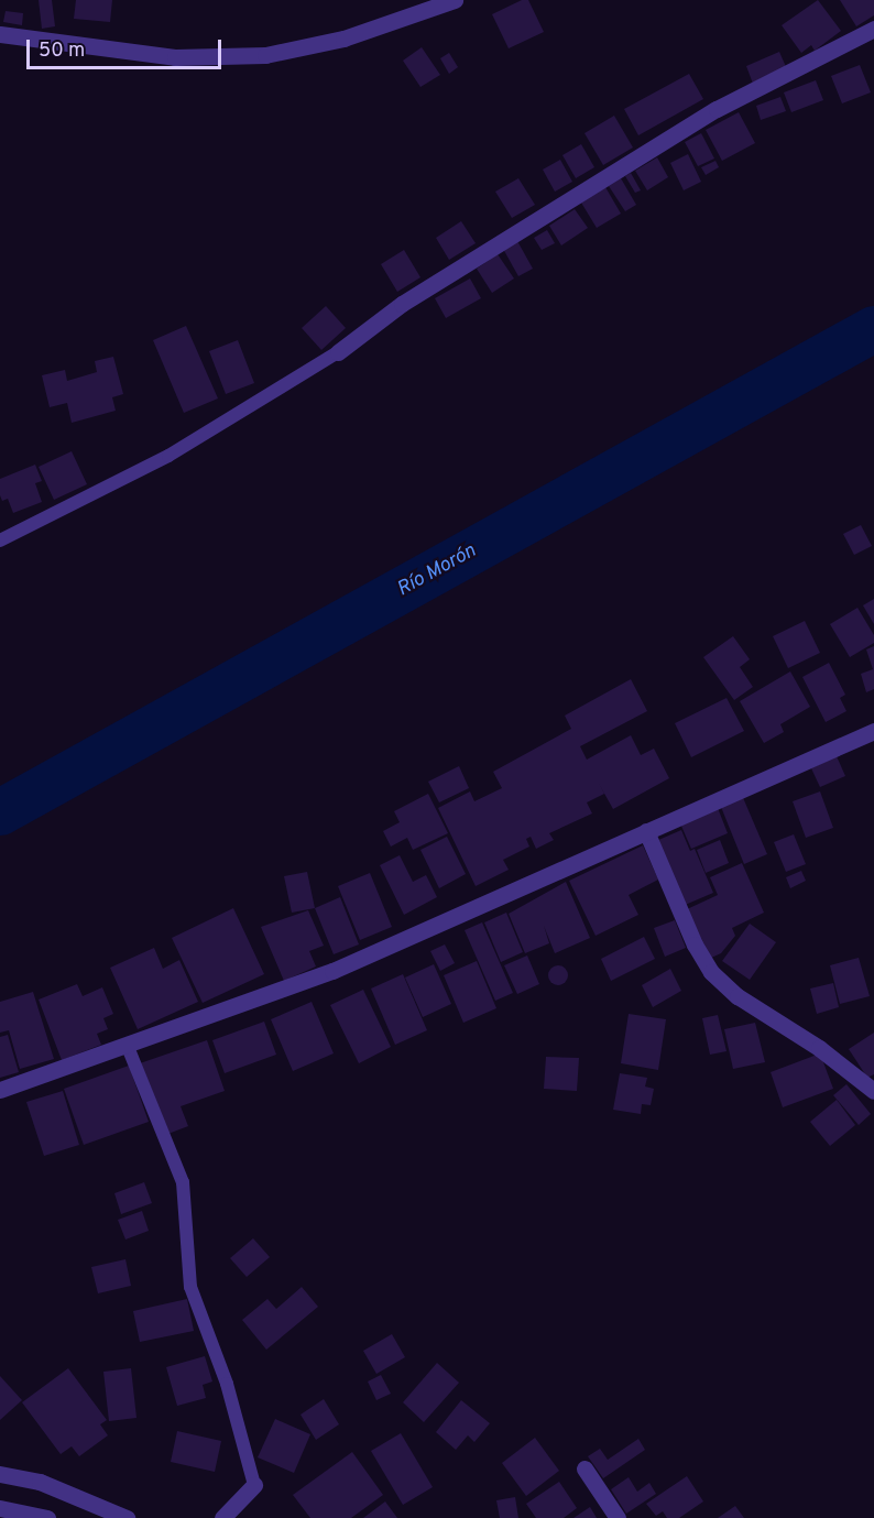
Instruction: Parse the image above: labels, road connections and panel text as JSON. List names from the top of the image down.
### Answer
{
  "water": ["Río Morón"],
  "scale_bar": "50 m"
}
